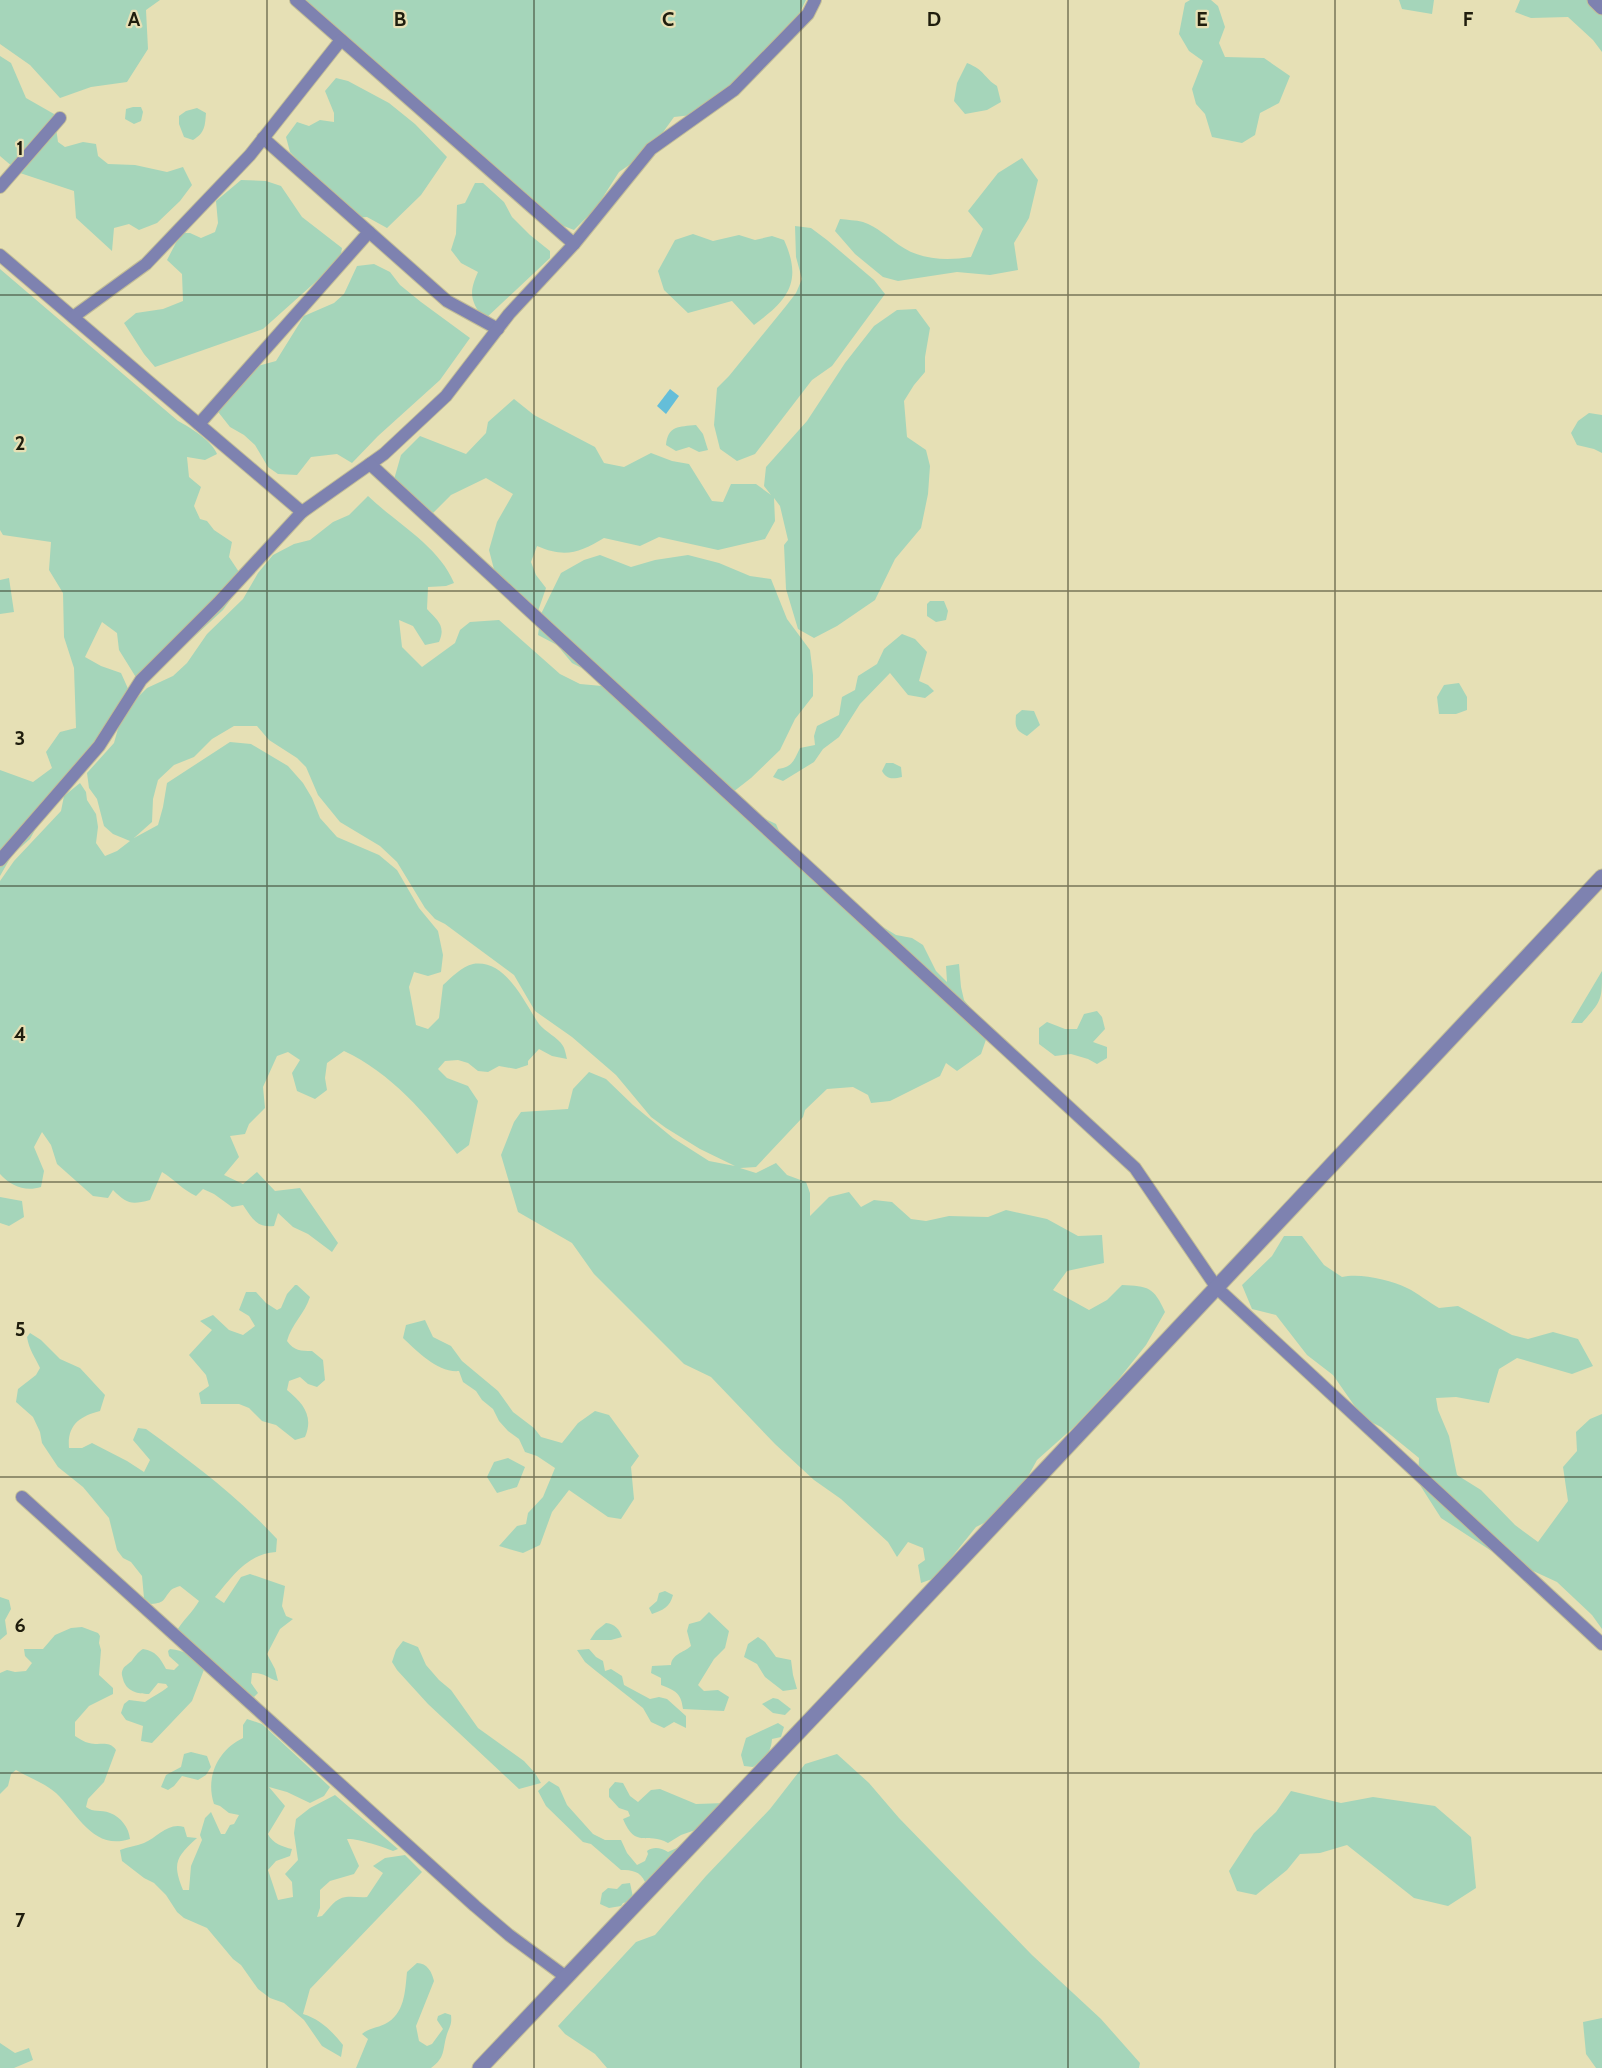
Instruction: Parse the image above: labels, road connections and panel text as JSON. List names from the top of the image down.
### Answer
{
  "grid": {
    "columns": [
      "A",
      "B",
      "C",
      "D",
      "E",
      "F"
    ],
    "rows": [
      "1",
      "2",
      "3",
      "4",
      "5",
      "6",
      "7"
    ]
  }
}
